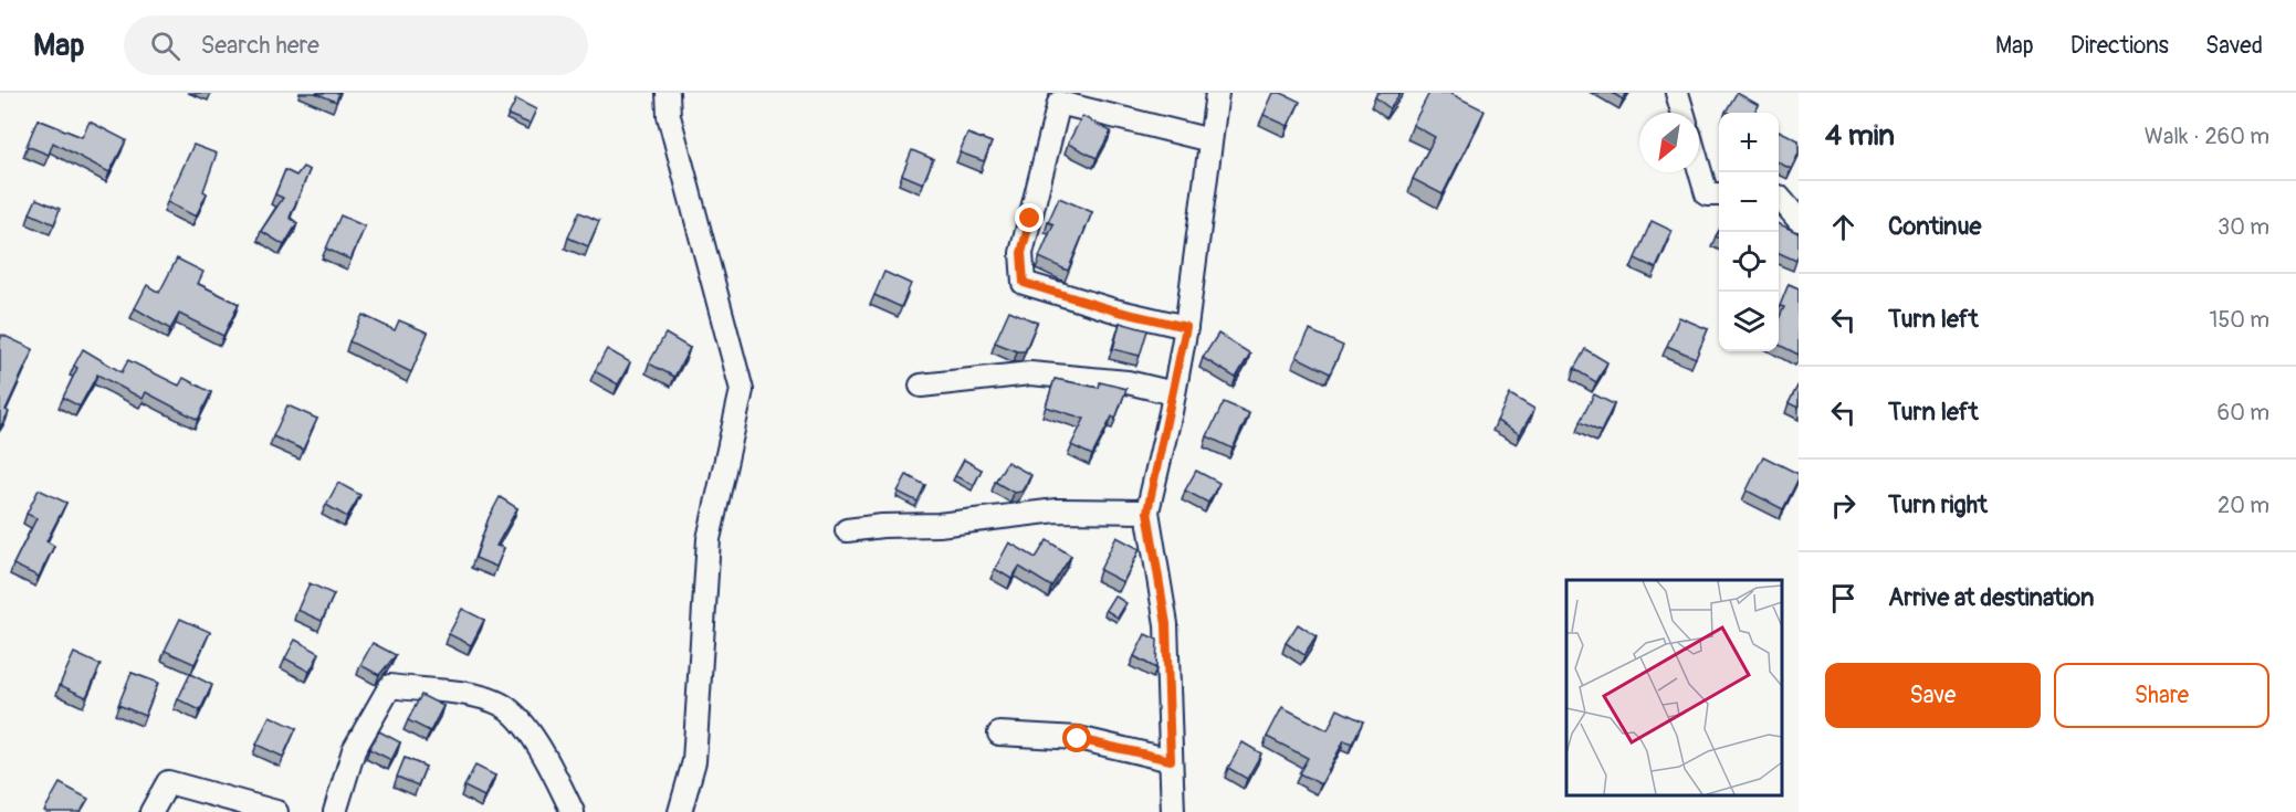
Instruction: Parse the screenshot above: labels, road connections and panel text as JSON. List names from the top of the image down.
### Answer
{
  "north": "bottom left",
  "page": {
    "header": "Map",
    "search": "Search here",
    "nav": ["Map", "Directions", "Saved"],
    "heading": ["4 min", "Walk · 260 m"],
    "map_buttons": ["+", "−"],
    "list": [
      ["Continue", "30 m"],
      ["Turn left", "150 m"],
      ["Turn left", "60 m"],
      ["Turn right", "20 m"],
      "Arrive at destination"
    ],
    "buttons": ["Save", "Share"]
  }
}
